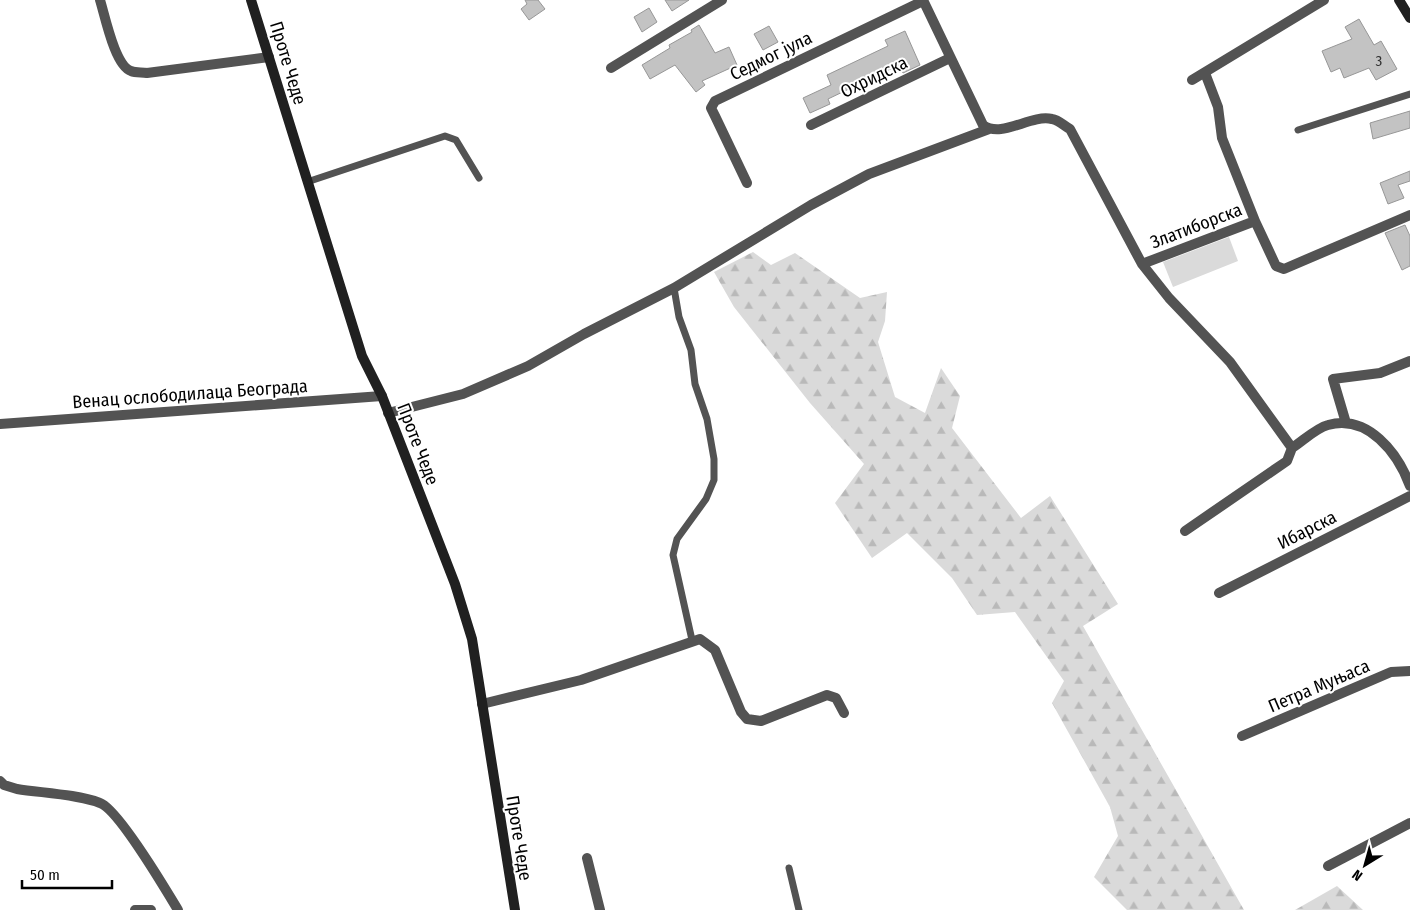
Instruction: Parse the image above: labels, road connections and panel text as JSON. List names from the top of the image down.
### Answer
{
  "streets": {
    "street": [
      "Седмог јула",
      "Проте Чеде",
      "Охридска",
      "Златиборска",
      "Венац ослободилаца Београда",
      "Ибарска",
      "Петра Муњаса"
    ]
  },
  "crossings": [
    ["Проте Чеде", "Венац ослободилаца Београда"]
  ],
  "house_numbers": ["3"],
  "scale_bar": "50 m",
  "north": "bottom left"
}
